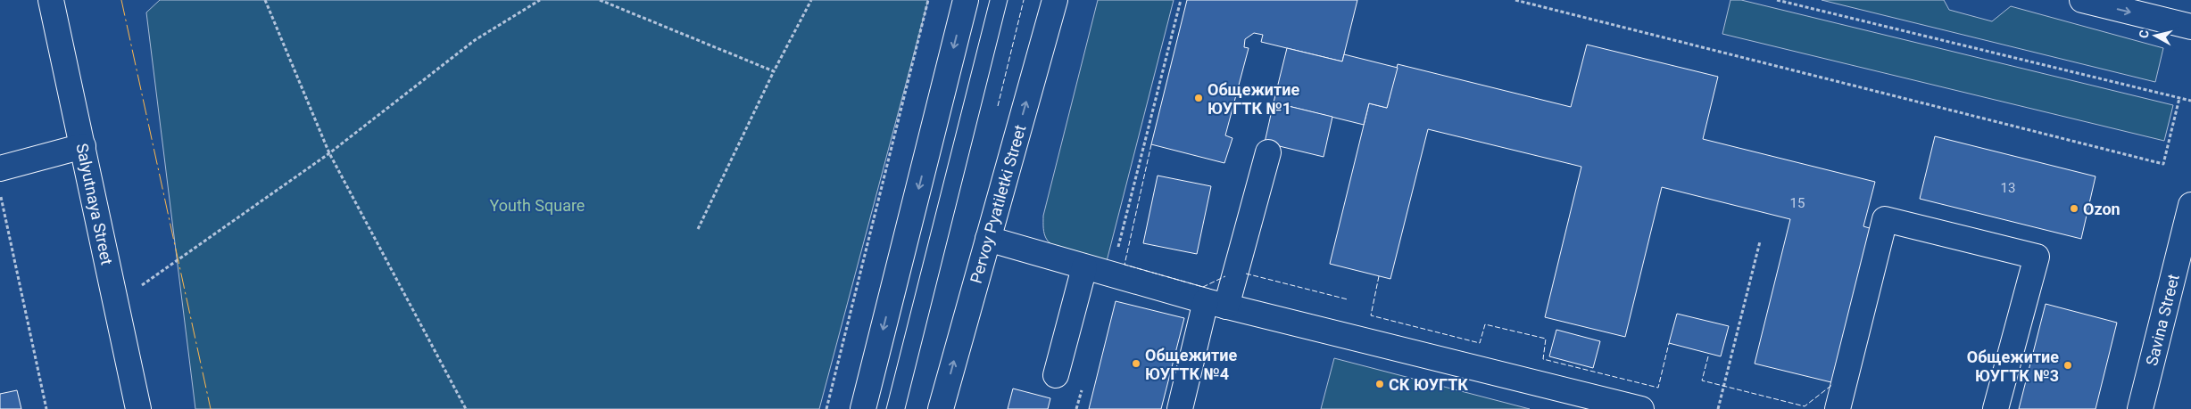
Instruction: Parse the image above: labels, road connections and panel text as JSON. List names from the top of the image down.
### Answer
{
  "streets": {
    "main road": ["Salyutnaya Street", "Pervoy Pyatiletki Street", "Savina Street"]
  },
  "parks": ["Youth Square"],
  "places": [
    "Общежитие ЮУГТК №1",
    "Ozon",
    "Общежитие ЮУГТК №4",
    "Общежитие ЮУГТК №3",
    "СК ЮУГТК"
  ],
  "house_numbers": ["13", "15"],
  "north": "left"
}
